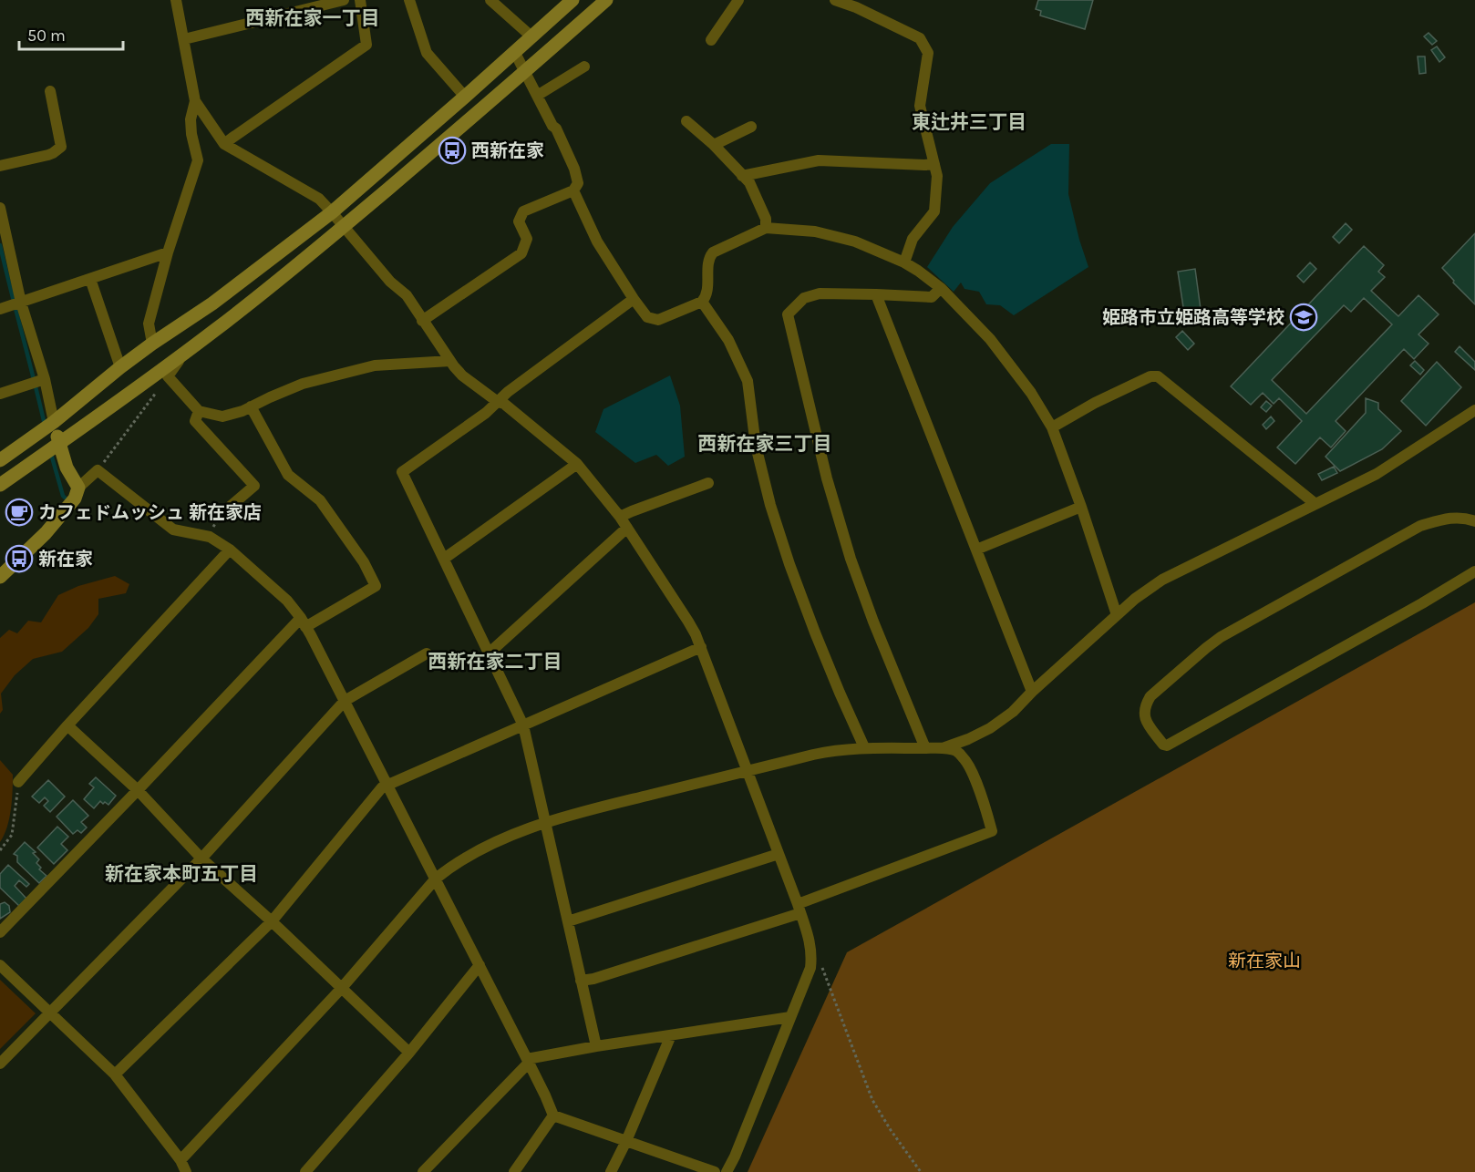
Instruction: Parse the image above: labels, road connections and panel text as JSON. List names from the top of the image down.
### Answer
{
  "districts": [
    "西新在家一丁目",
    "東辻井三丁目",
    "西新在家三丁目",
    "西新在家二丁目",
    "新在家本町五丁目"
  ],
  "parks": ["新在家山"],
  "places": {
    "bus stop": ["西新在家", "新在家"],
    "school or university": ["姫路市立姫路高等学校"],
    "cafe": ["カフェドムッシュ 新在家店"]
  },
  "scale_bar": "50 m"
}
